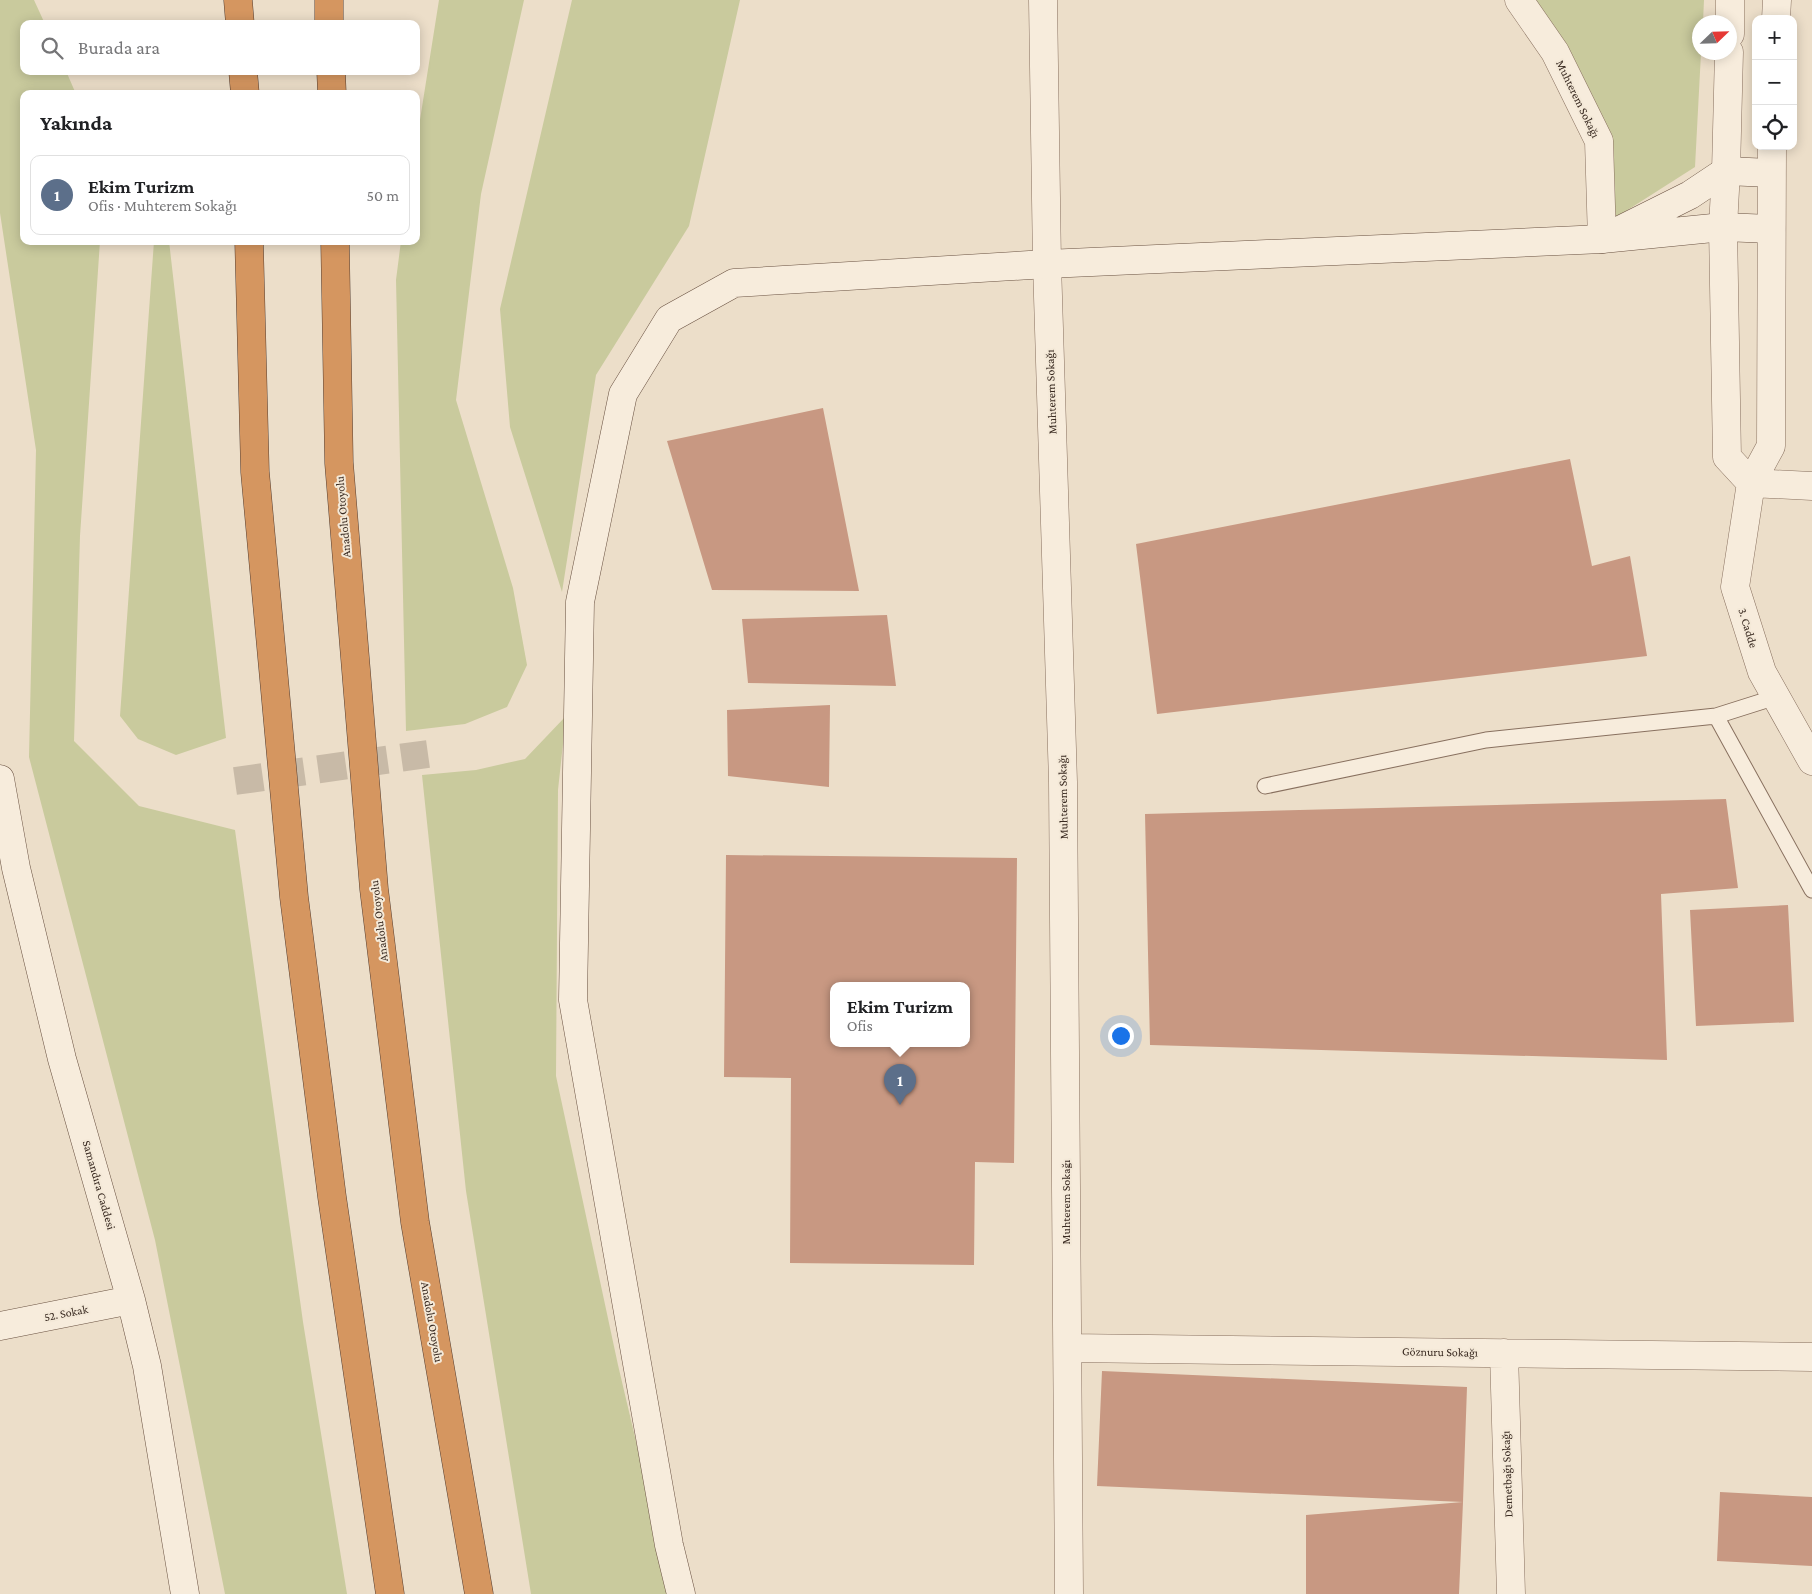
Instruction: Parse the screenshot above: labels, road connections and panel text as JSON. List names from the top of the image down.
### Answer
{
  "streets": {
    "highway": ["Anadolu Otoyolu"],
    "street": [
      "Muhterem Sokağı",
      "3. Cadde",
      "Samandıra Caddesi",
      "52. Sokak",
      "Göznuru Sokağı",
      "Demetbağı Sokağı"
    ]
  },
  "crossings": [
    ["Muhterem Sokağı", "Göznuru Sokağı"],
    ["Samandıra Caddesi", "52. Sokak"],
    ["Göznuru Sokağı", "Demetbağı Sokağı"]
  ],
  "north": "top right",
  "page": {
    "map_buttons": ["+", "−"],
    "search": "Burada ara",
    "heading": "Yakında",
    "list": [
      {
        "mark": "1",
        "name": "Ekim Turizm",
        "note": "Ofis · Muhterem Sokağı",
        "value": "50 m"
      }
    ],
    "popup": ["Ekim Turizm", "Ofis"],
    "pins": "1"
  }
}
